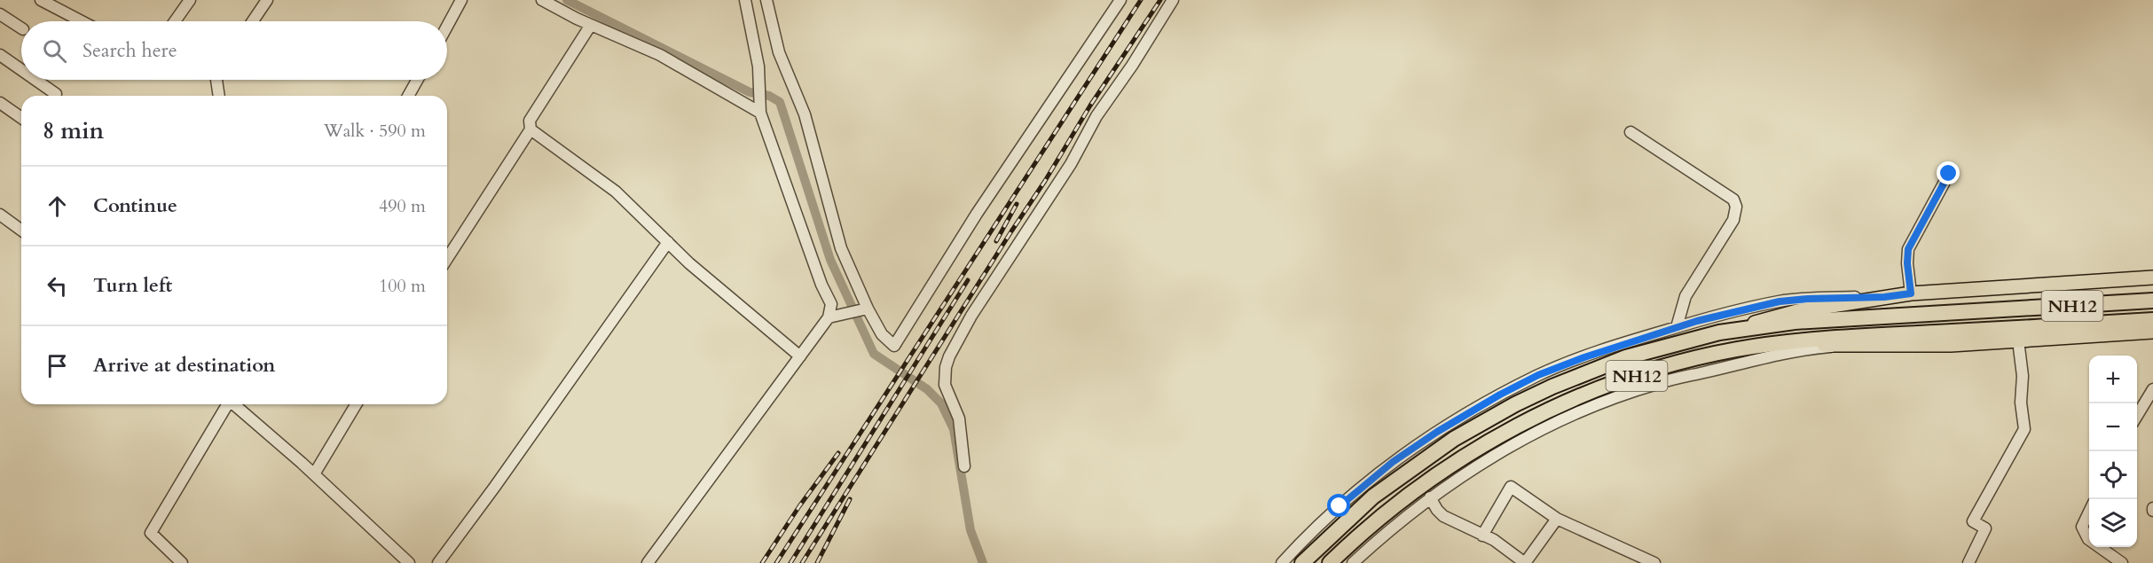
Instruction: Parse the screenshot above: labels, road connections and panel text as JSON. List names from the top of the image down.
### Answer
{
  "streets": {
    "highway": ["NH12"]
  },
  "page": {
    "search": "Search here",
    "heading": ["8 min", "Walk · 590 m"],
    "list": [
      ["Continue", "490 m"],
      ["Turn left", "100 m"],
      "Arrive at destination"
    ],
    "map_buttons": ["+", "−"]
  }
}
